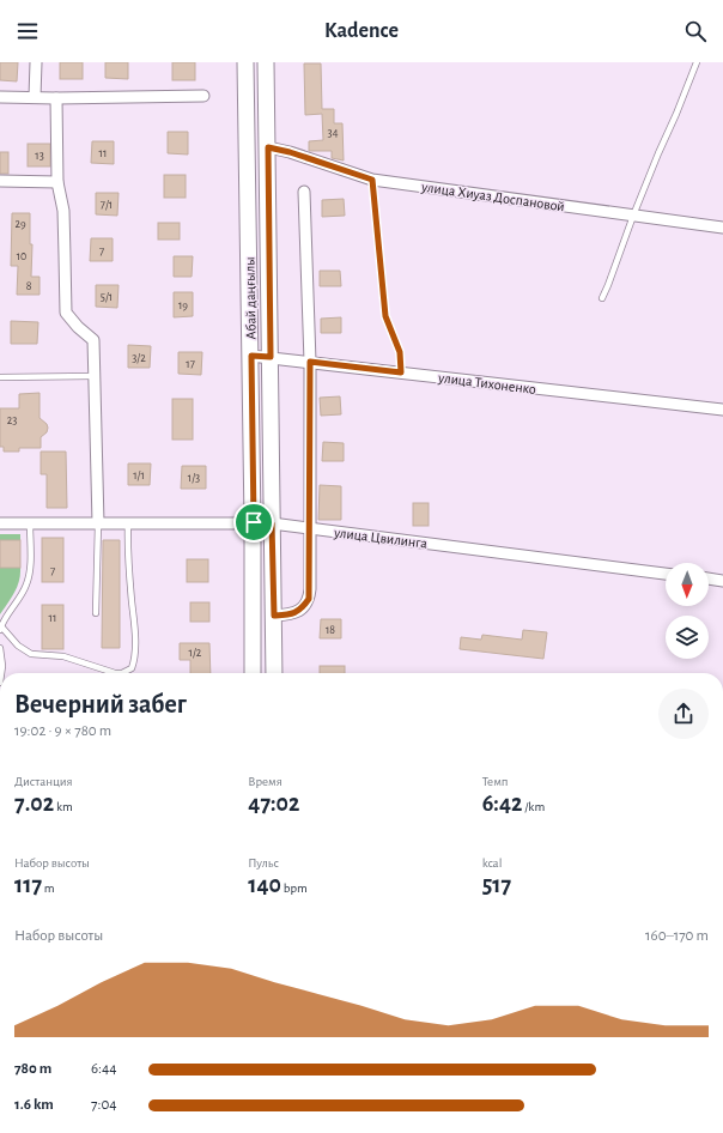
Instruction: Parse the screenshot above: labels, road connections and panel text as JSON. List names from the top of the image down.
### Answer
{
  "streets": {
    "street": [
      "улица Хиуаз Доспановой",
      "Абай даңғылы",
      "улица Тихоненко",
      "улица Цвилинга"
    ]
  },
  "crossings": [
    ["улица Хиуаз Доспановой", "Абай даңғылы"],
    ["Абай даңғылы", "улица Тихоненко"],
    ["Абай даңғылы", "улица Цвилинга"]
  ],
  "house_numbers": [
    "34",
    "11",
    "13",
    "7/1",
    "29",
    "7",
    "10",
    "8",
    "5/1",
    "19",
    "3/2",
    "17",
    "23",
    "1/1",
    "1/3",
    "7",
    "11",
    "18",
    "1/2"
  ],
  "north": "bottom",
  "page": {
    "header": "Kadence",
    "heading": ["Вечерний забег", "19:02 · 9 × 780 m"],
    "stats": [
      ["Дистанция", "7.02 km"],
      ["Время", "47:02"],
      ["Темп", "6:42 /km"],
      ["Набор высоты", "117 m"],
      ["Пульс", "140 bpm"],
      ["kcal", "517"]
    ],
    "chart": ["Набор высоты", "160–170 m"],
    "list": [
      {
        "name": "780 m",
        "note": "6:44"
      },
      {
        "name": "1.6 km",
        "note": "7:04"
      }
    ]
  }
}
